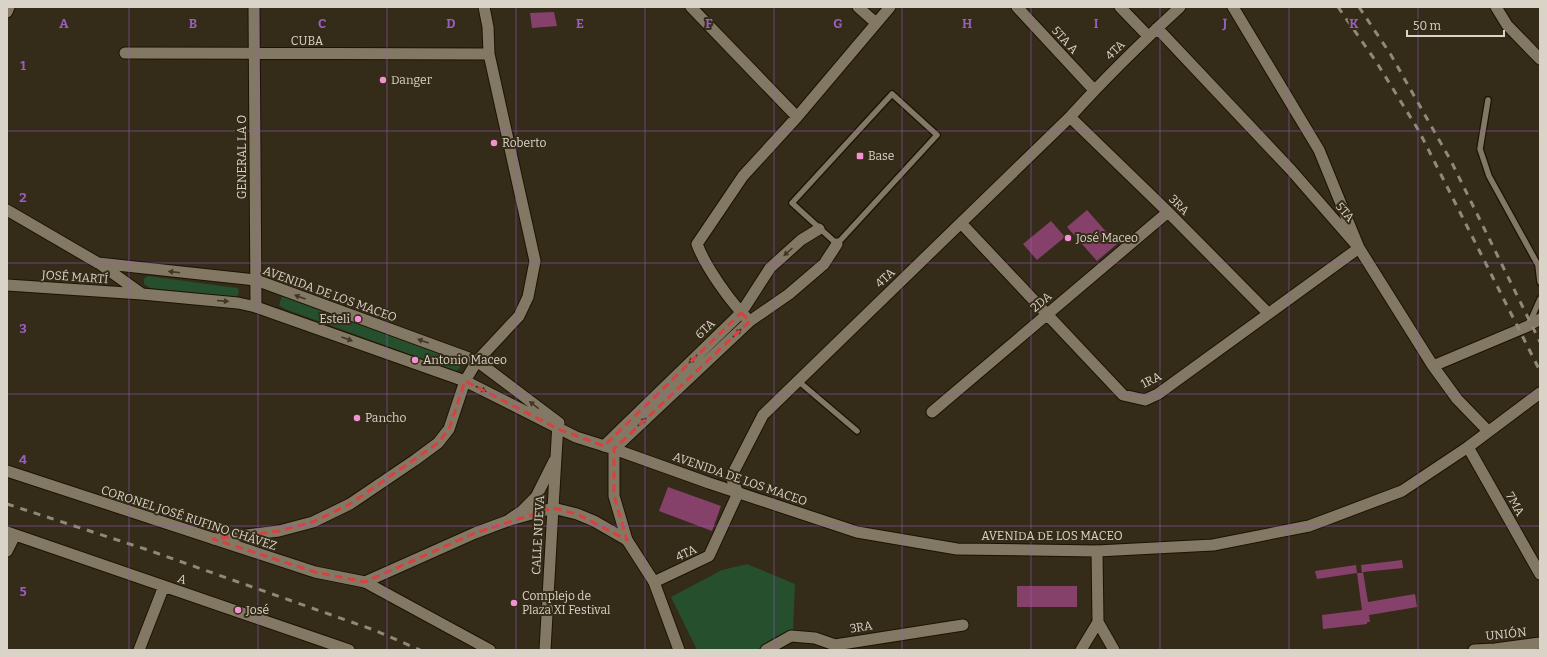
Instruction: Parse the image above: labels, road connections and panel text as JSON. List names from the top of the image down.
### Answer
{
  "streets": {
    "street": [
      "5TA A",
      "CUBA",
      "4TA",
      "GENERAL LA O",
      "3RA",
      "5TA",
      "JOSÉ MARTÍ",
      "AVENIDA DE LOS MACEO",
      "2DA",
      "6TA",
      "1RA",
      "7MA",
      "CORONEL JOSÉ RUFINO CHÁVEZ",
      "CALLE NUEVA",
      "A",
      "UNIÓN"
    ]
  },
  "crossings": [
    ["5TA A", "4TA"],
    ["CUBA", "GENERAL LA O"],
    ["4TA", "3RA"],
    ["4TA", "5TA"],
    ["4TA", "AVENIDA DE LOS MACEO"],
    ["4TA", "1RA"],
    ["GENERAL LA O", "AVENIDA DE LOS MACEO"],
    ["3RA", "2DA"],
    ["3RA", "1RA"],
    ["5TA", "AVENIDA DE LOS MACEO"],
    ["5TA", "1RA"],
    ["JOSÉ MARTÍ", "AVENIDA DE LOS MACEO"],
    ["AVENIDA DE LOS MACEO", "6TA"],
    ["AVENIDA DE LOS MACEO", "7MA"],
    ["AVENIDA DE LOS MACEO", "CALLE NUEVA"],
    ["2DA", "1RA"]
  ],
  "places": {
    "other": [
      "Danger",
      "Roberto",
      "José Maceo",
      "Esteli",
      "Antonio Maceo",
      "Pancho",
      "Complejo de Plaza XI Festival",
      "José"
    ],
    "transit": ["Base"]
  },
  "scale_bar": "50 m",
  "grid": {
    "columns": [
      "A",
      "B",
      "C",
      "D",
      "E",
      "F",
      "G",
      "H",
      "I",
      "J",
      "K"
    ],
    "rows": [
      "1",
      "2",
      "3",
      "4",
      "5"
    ]
  }
}
